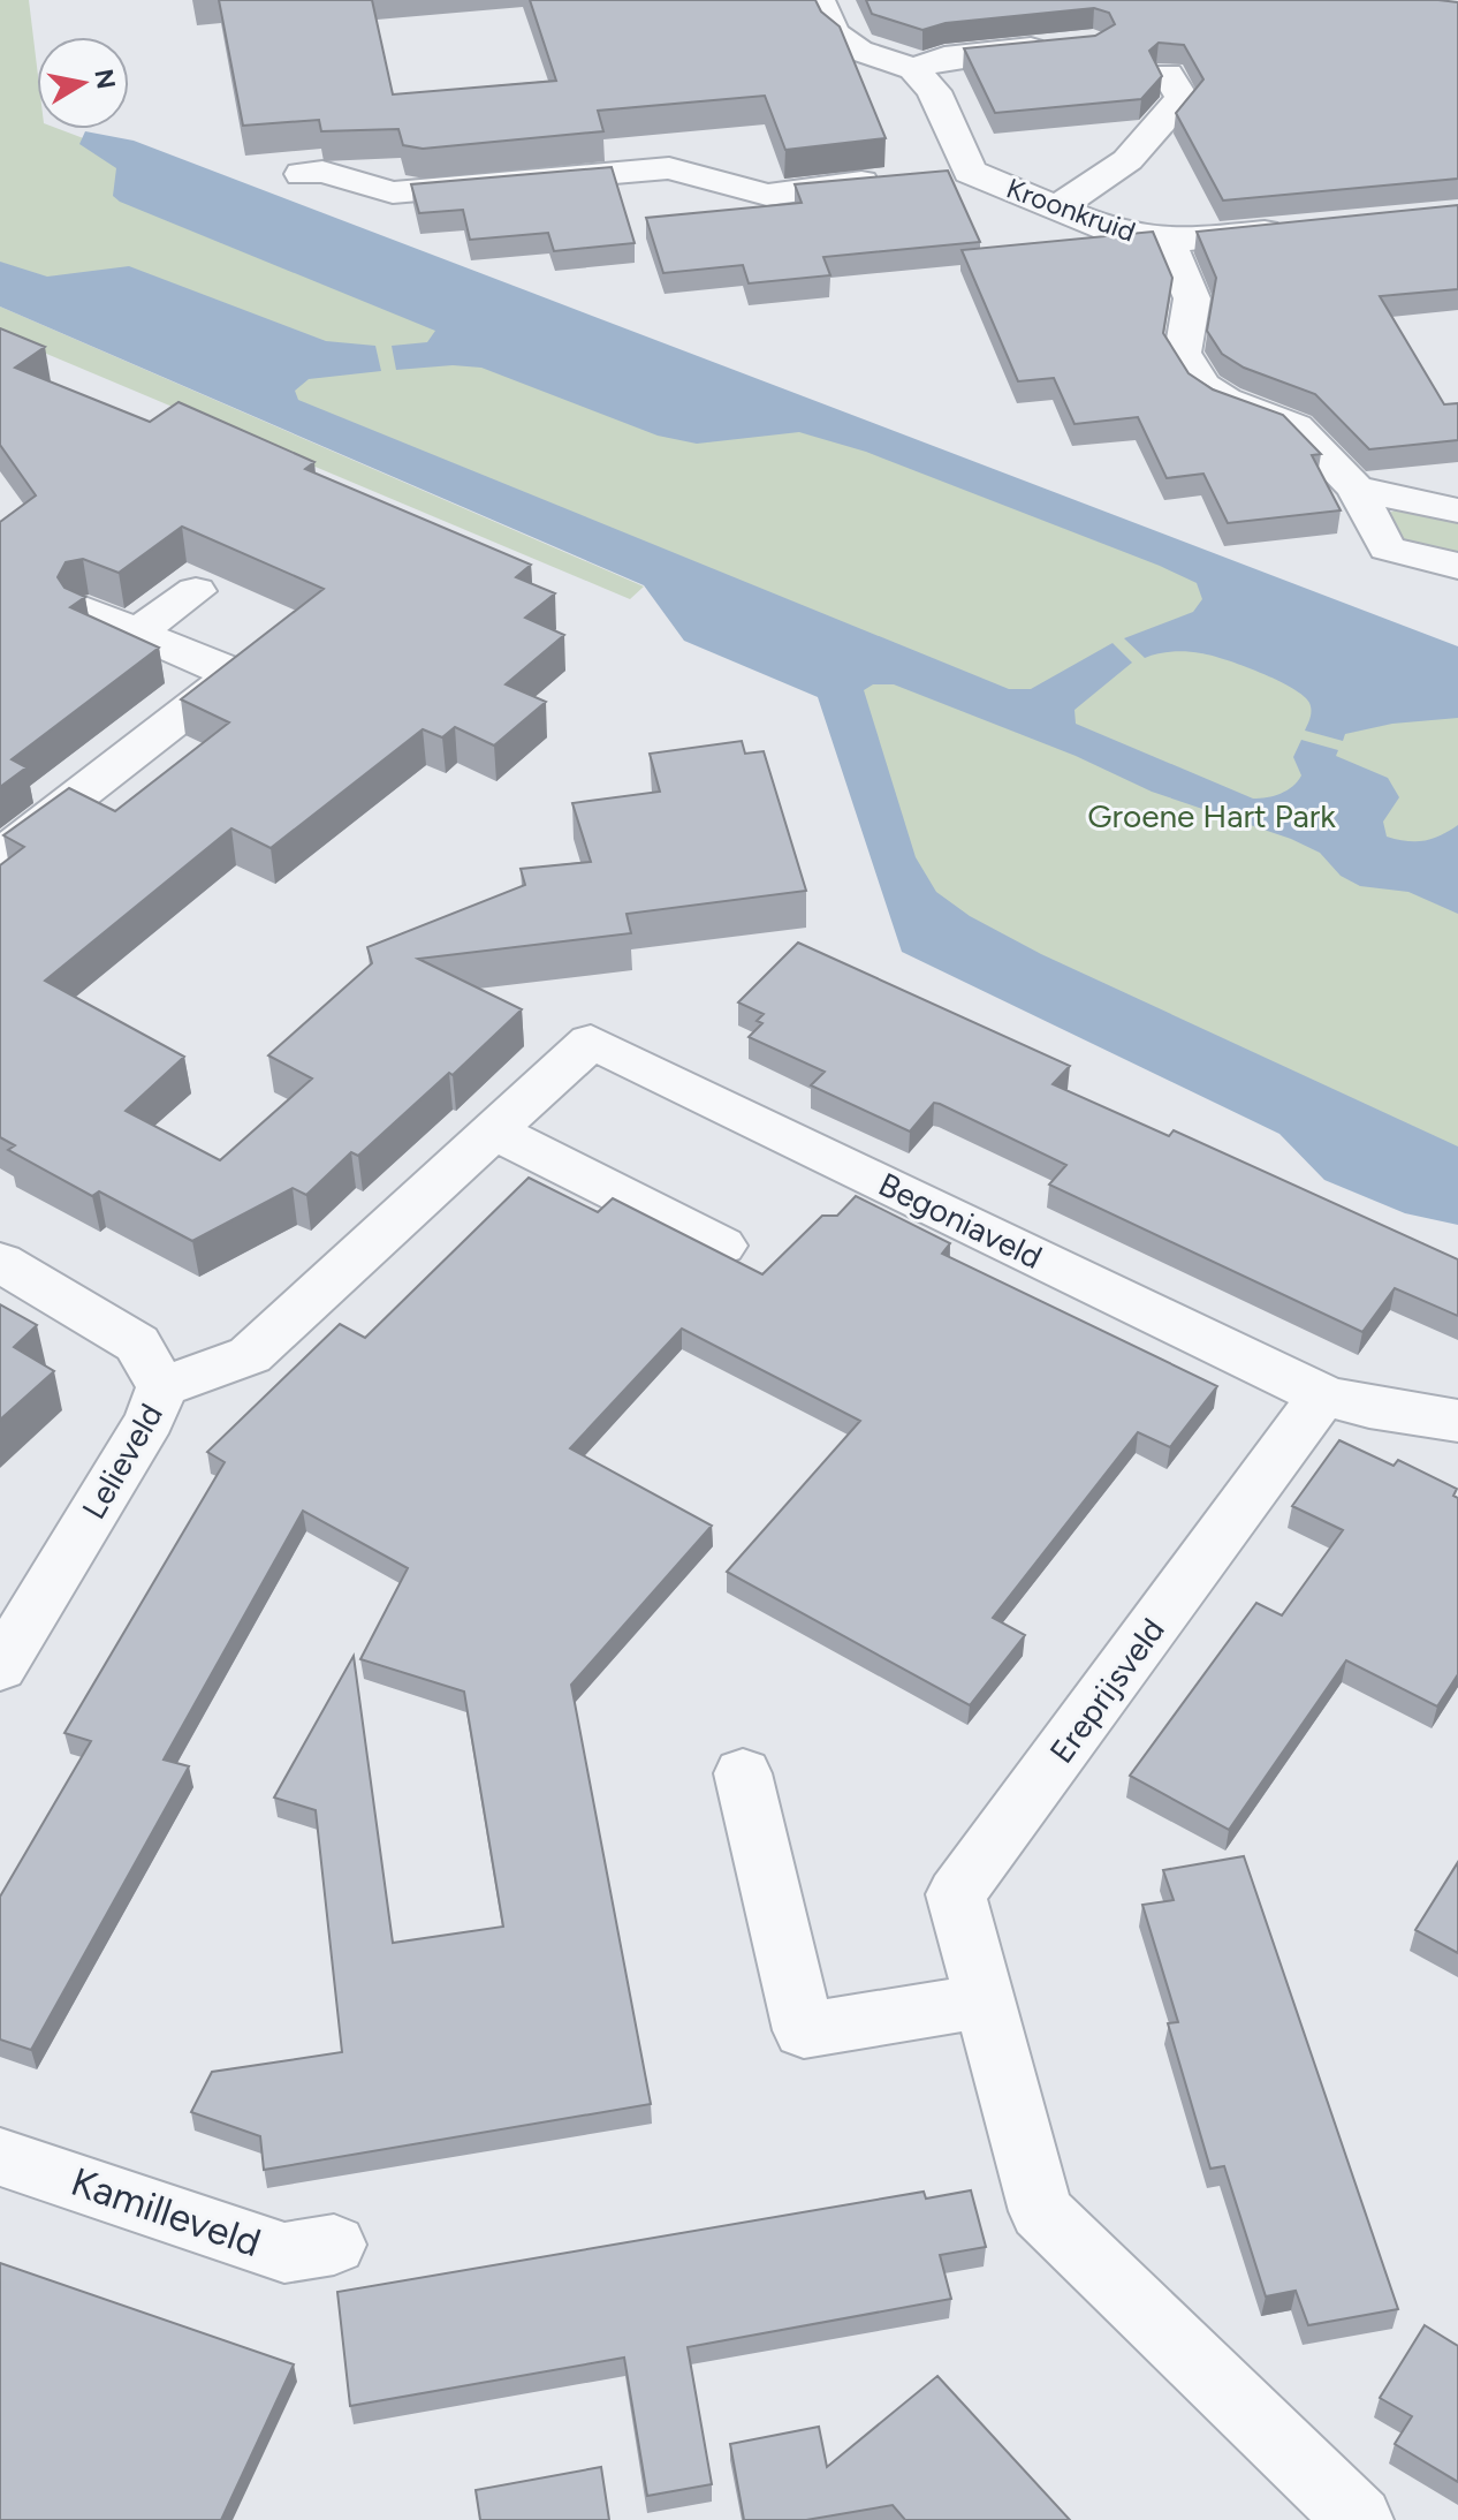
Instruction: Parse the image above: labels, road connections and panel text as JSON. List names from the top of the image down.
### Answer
{
  "streets": {
    "street": [
      "Kroonkruid",
      "Begoniaveld",
      "Lelieveld",
      "Ereprijsveld",
      "Kamilleveld"
    ]
  },
  "crossings": [
    ["Begoniaveld", "Lelieveld"],
    ["Begoniaveld", "Ereprijsveld"]
  ],
  "parks": ["Groene Hart Park"],
  "north": "right"
}
